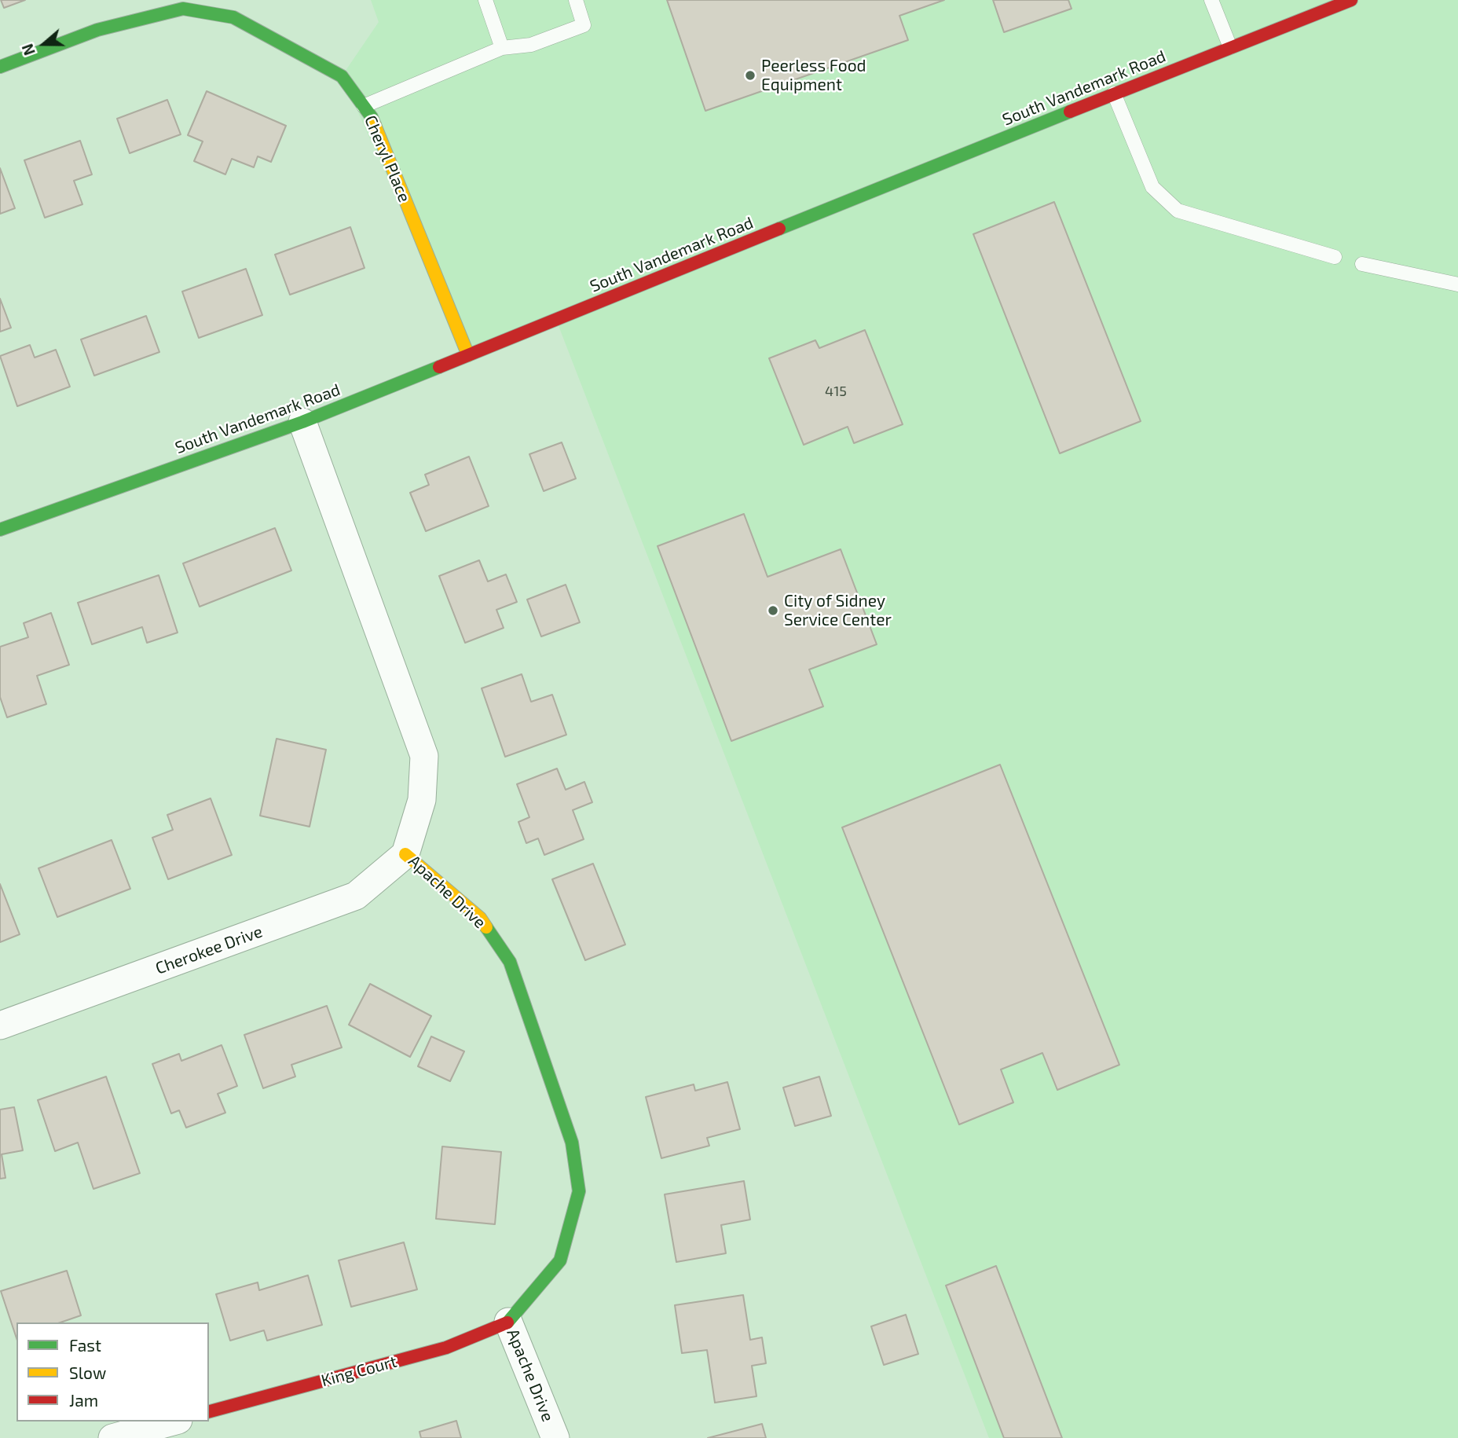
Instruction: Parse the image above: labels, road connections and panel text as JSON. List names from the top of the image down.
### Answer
{
  "streets": {
    "street": [
      "South Vandemark Road",
      "Cheryl Place",
      "Apache Drive",
      "Cherokee Drive",
      "King Court"
    ]
  },
  "crossings": [
    ["South Vandemark Road", "Cheryl Place"],
    ["South Vandemark Road", "Apache Drive"],
    ["Apache Drive", "Cherokee Drive"],
    ["Apache Drive", "King Court"]
  ],
  "places": ["Peerless Food Equipment", "City of Sidney Service Center"],
  "house_numbers": ["415"],
  "legend": ["Fast", "Slow", "Jam"],
  "north": "left"
}
